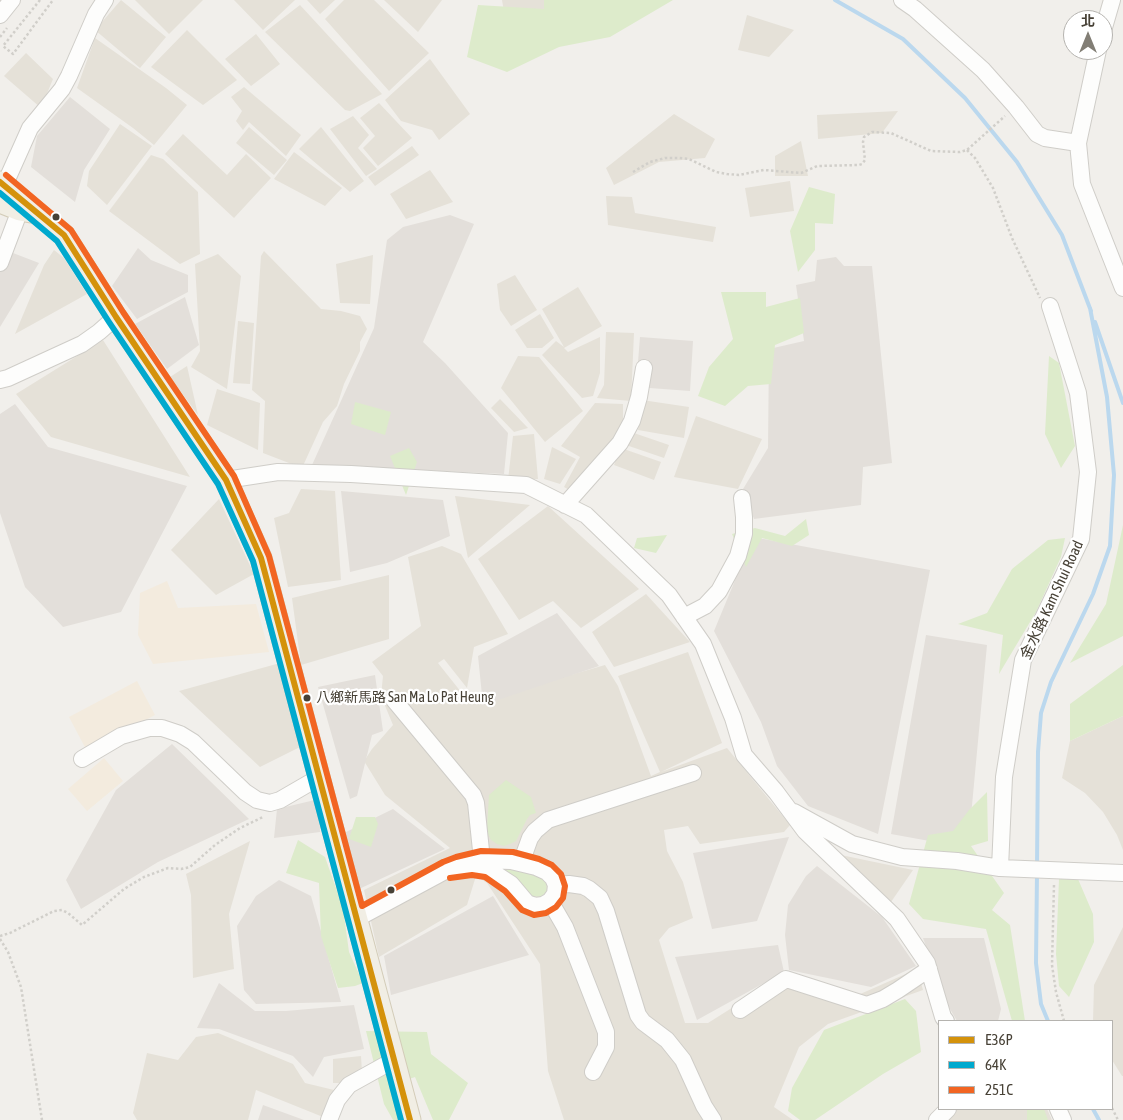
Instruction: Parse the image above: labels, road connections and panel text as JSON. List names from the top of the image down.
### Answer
{
  "streets": {
    "street": ["金水路 Kam Shui Road"]
  },
  "places": ["八鄉新馬路 San Ma Lo Pat Heung"],
  "lines": ["transit line 251C", "transit line E36P", "transit line 64K"],
  "legend": ["E36P", "64K", "251C"],
  "north": "top"
}
